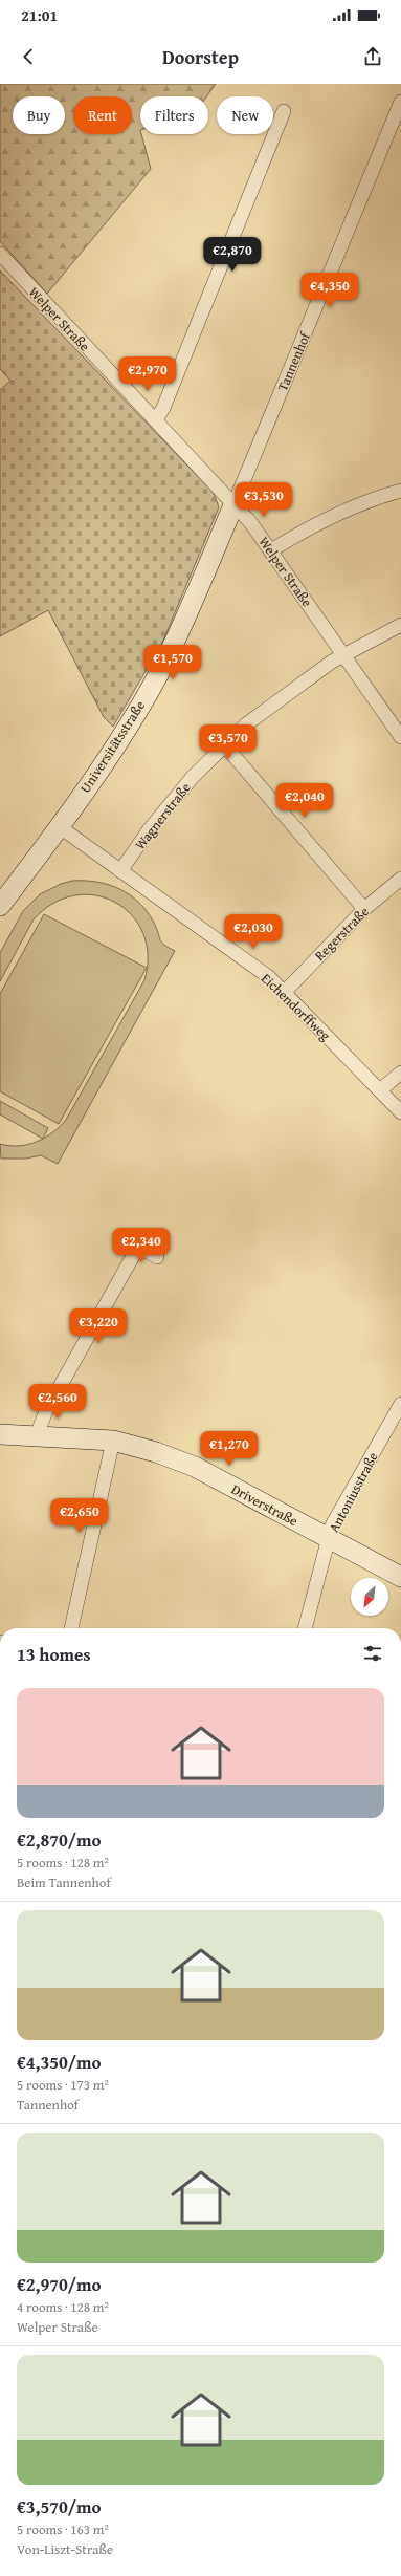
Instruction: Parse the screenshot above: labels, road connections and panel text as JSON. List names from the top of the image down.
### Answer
{
  "streets": {
    "street": [
      "Welper Straße",
      "Tannenhof",
      "Universitätsstraße",
      "Wagnerstraße",
      "Regerstraße",
      "Eichendorffweg",
      "Antoniusstraße",
      "Driverstraße"
    ]
  },
  "crossings": [
    ["Welper Straße", "Tannenhof"],
    ["Welper Straße", "Universitätsstraße"],
    ["Welper Straße", "Wagnerstraße"],
    ["Tannenhof", "Universitätsstraße"],
    ["Universitätsstraße", "Eichendorffweg"],
    ["Wagnerstraße", "Eichendorffweg"],
    ["Regerstraße", "Eichendorffweg"],
    ["Antoniusstraße", "Driverstraße"]
  ],
  "north": "bottom left",
  "page": {
    "status": "21:01",
    "header": "Doorstep",
    "chip": [
      "Buy",
      "Rent",
      "Filters",
      "New"
    ],
    "price": [
      "€2,870",
      "€4,350",
      "€2,970",
      "€3,530",
      "€1,570",
      "€3,570",
      "€2,040",
      "€2,030",
      "€2,340",
      "€3,220",
      "€2,560",
      "€1,270",
      "€2,650"
    ],
    "heading": "13 homes",
    "list": [
      {
        "name": "€2,870/mo",
        "note": "5 rooms · 128 m² · Beim Tannenhof"
      },
      {
        "name": "€4,350/mo",
        "note": "5 rooms · 173 m² · Tannenhof"
      },
      {
        "name": "€2,970/mo",
        "note": "4 rooms · 128 m² · Welper Straße"
      },
      {
        "name": "€3,570/mo",
        "note": "5 rooms · 163 m² · Von-Liszt-Straße"
      }
    ]
  }
}
